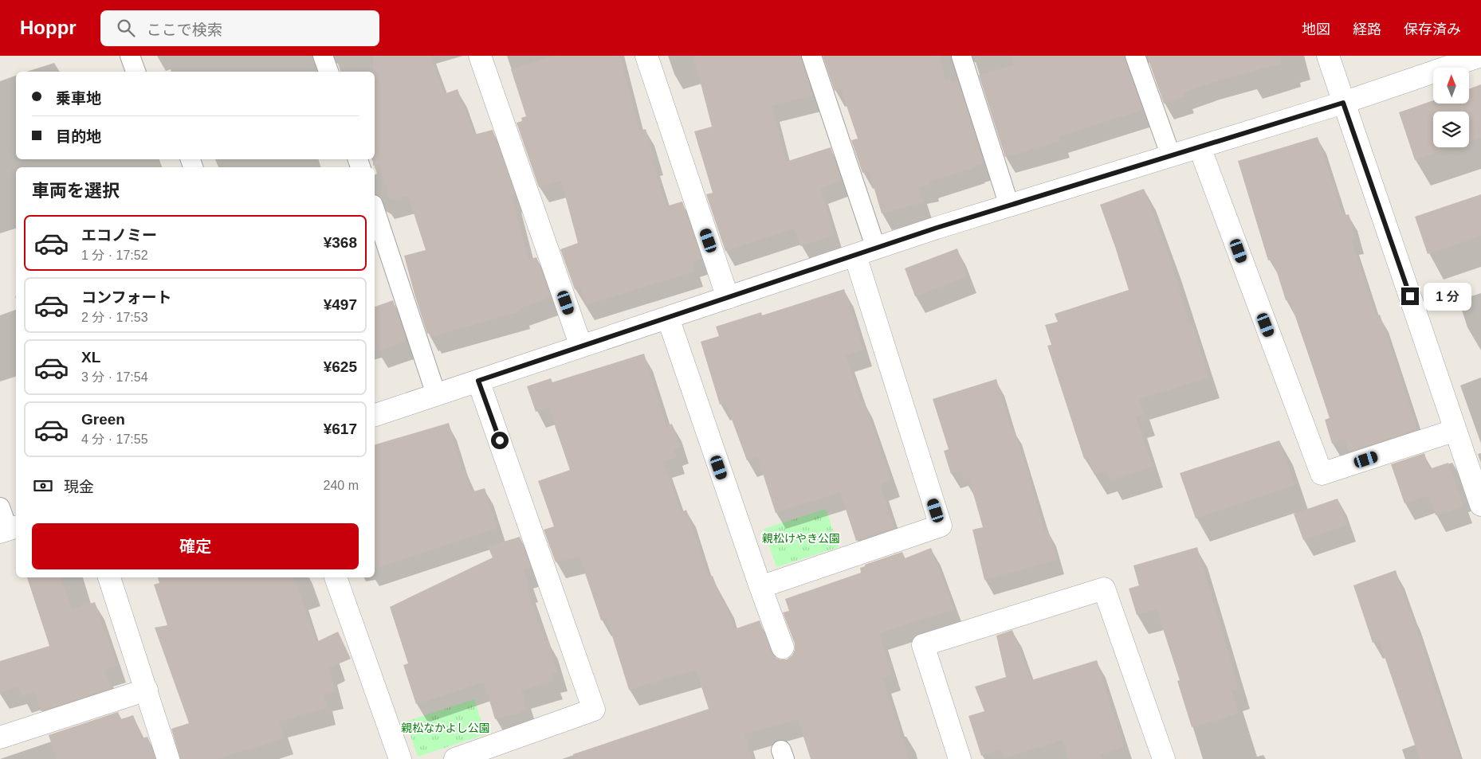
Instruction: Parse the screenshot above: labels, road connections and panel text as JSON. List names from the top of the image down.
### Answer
{
  "parks": ["親松けやき公園", "親松なかよし公園"],
  "north": "top",
  "page": {
    "header": "Hoppr",
    "search": "ここで検索",
    "nav": ["地図", "経路", "保存済み"],
    "banner": ["乗車地", "目的地"],
    "heading": "車両を選択",
    "list": [
      {
        "name": "エコノミー",
        "note": "1 分 · 17:52",
        "value": "¥368"
      },
      {
        "name": "コンフォート",
        "note": "2 分 · 17:53",
        "value": "¥497"
      },
      {
        "name": "XL",
        "note": "3 分 · 17:54",
        "value": "¥625"
      },
      {
        "name": "Green",
        "note": "4 分 · 17:55",
        "value": "¥617"
      }
    ],
    "bubble": "1 分",
    "pay": ["現金", "240 m"],
    "buttons": "確定"
  }
}
